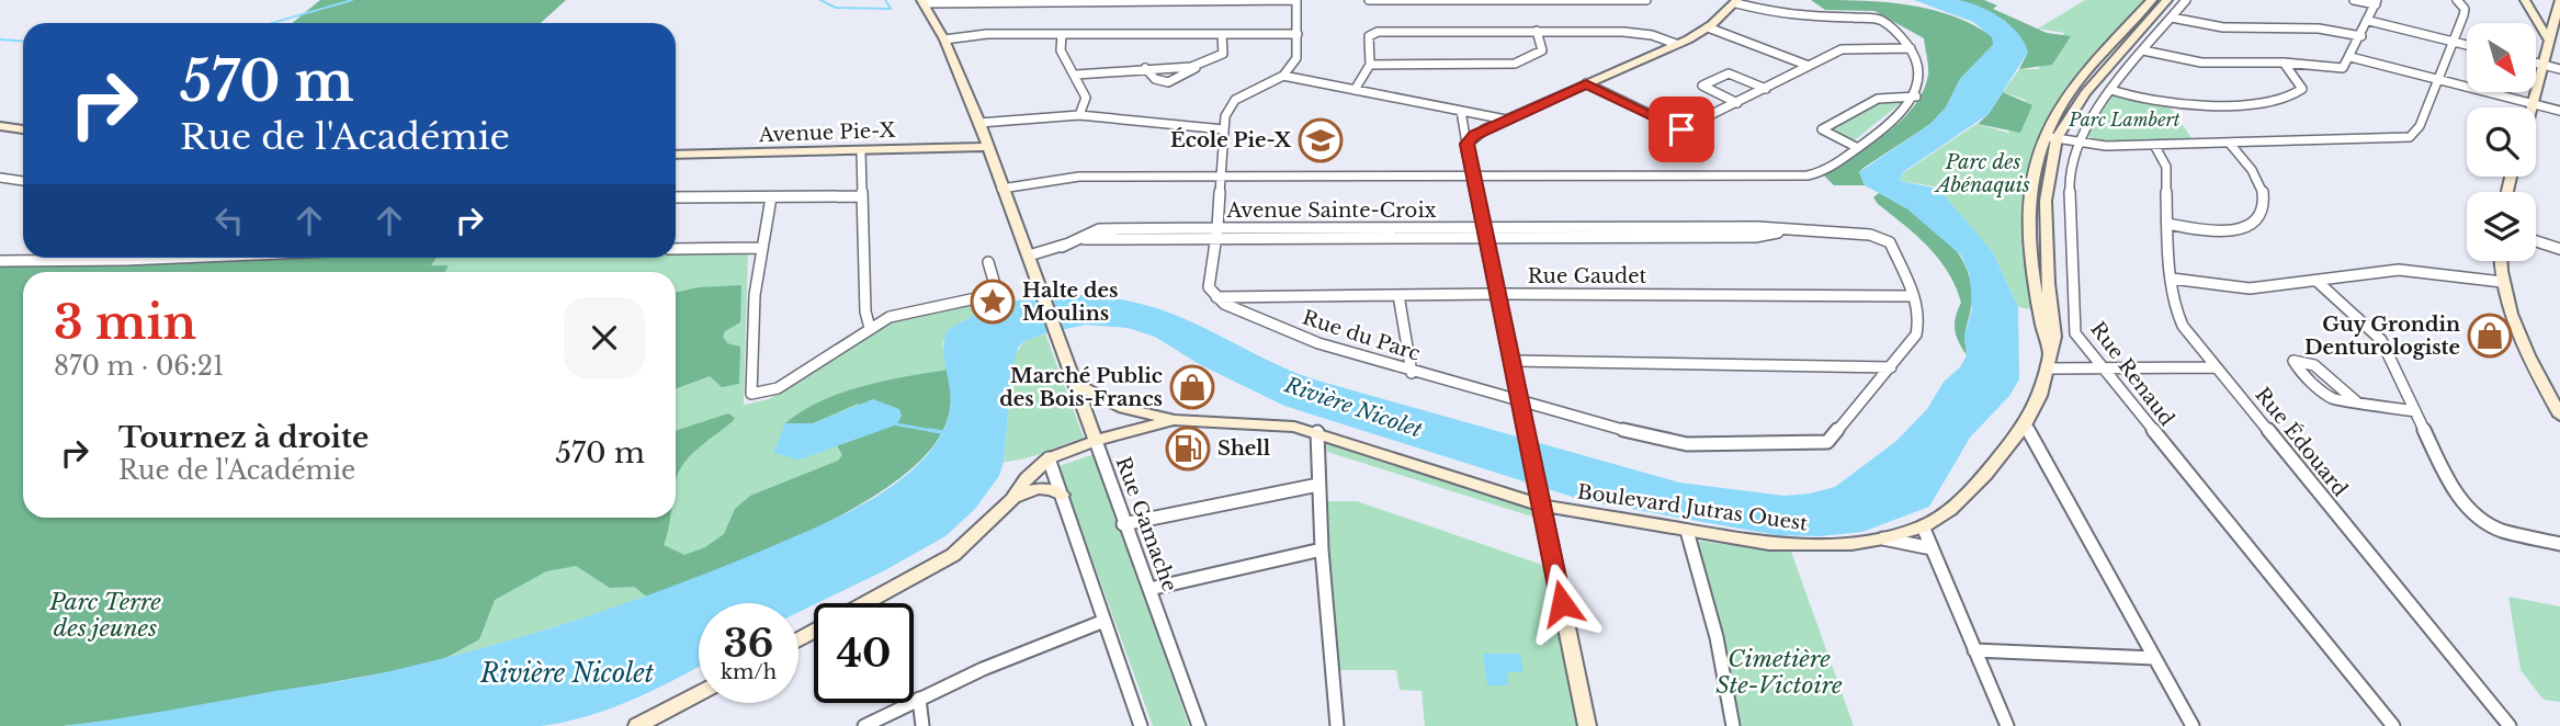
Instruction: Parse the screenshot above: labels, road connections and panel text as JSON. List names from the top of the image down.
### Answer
{
  "streets": {
    "main road": ["Avenue Pie-X", "Boulevard Jutras Ouest", "Rue Gamache"],
    "street": [
      "Avenue Sainte-Croix",
      "Rue Gaudet",
      "Rue du Parc",
      "Rue Renaud",
      "Rue Édouard"
    ]
  },
  "crossings": [
    ["Avenue Sainte-Croix", "Rue Gaudet"],
    ["Avenue Sainte-Croix", "Rue Gamache"],
    ["Rue Gaudet", "Rue du Parc"],
    ["Boulevard Jutras Ouest", "Rue Gamache"]
  ],
  "water": ["Rivière Nicolet"],
  "parks": [
    "Parc Lambert",
    "Parc des Abénaquis",
    "Parc Terre des jeunes",
    "Cimetière Ste-Victoire"
  ],
  "places": {
    "school or university": ["École Pie-X"],
    "place": ["Halte des Moulins"],
    "shop": ["Guy Grondin Denturologiste", "Marché Public des Bois-Francs"],
    "fuel station": ["Shell"]
  },
  "north": "bottom right",
  "page": {
    "turn": ["570 m", "Rue de l'Académie"],
    "heading": ["3 min", "870 m · 06:21"],
    "list": [
      {
        "name": "Tournez à droite",
        "note": "Rue de l'Académie",
        "value": "570 m"
      }
    ],
    "speed": "36 km/h",
    "limit": "40"
  }
}
